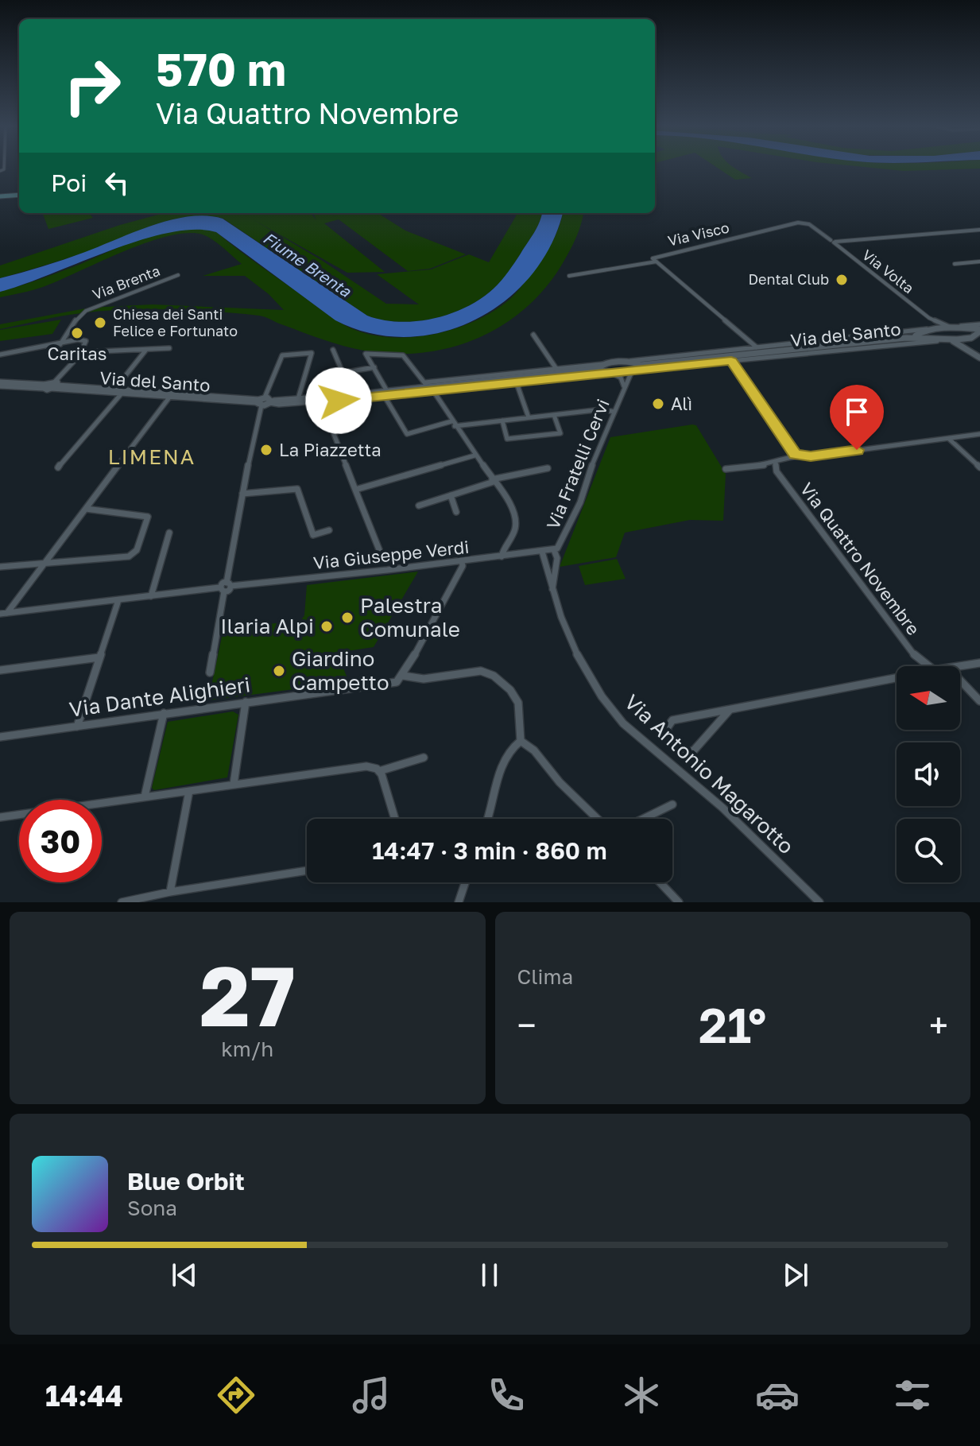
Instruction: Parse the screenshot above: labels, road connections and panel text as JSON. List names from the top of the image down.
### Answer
{
  "streets": {
    "street": [
      "Via Visco",
      "Via Volta",
      "Via Brenta",
      "Via del Santo",
      "Via Fratelli Cervi",
      "Via Giuseppe Verdi",
      "Via Quattro Novembre",
      "Via Dante Alighieri",
      "Via Antonio Magarotto"
    ]
  },
  "crossings": [
    ["Via Visco", "Via Volta"],
    ["Via del Santo", "Via Fratelli Cervi"],
    ["Via Fratelli Cervi", "Via Giuseppe Verdi"],
    ["Via Fratelli Cervi", "Via Antonio Magarotto"],
    ["Via Giuseppe Verdi", "Via Antonio Magarotto"]
  ],
  "districts": ["LIMENA"],
  "water": ["Fiume Brenta"],
  "places": [
    "Dental Club",
    "Chiesa dei Santi Felice e Fortunato",
    "Caritas",
    "Alì",
    "La Piazzetta",
    "Palestra Comunale",
    "Ilaria Alpi",
    "Giardino Campetto"
  ],
  "north": "left",
  "page": {
    "turn": ["570 m", "Via Quattro Novembre"],
    "then": "Poi",
    "limit": "30",
    "trip": "14:47 · 3 min · 860 m",
    "tile": [
      ["27", "km/h"],
      "Clima"
    ],
    "heat": ["−", "21°", "+"],
    "song": ["Blue Orbit", "Sona"],
    "tabs": "14:44"
  }
}
